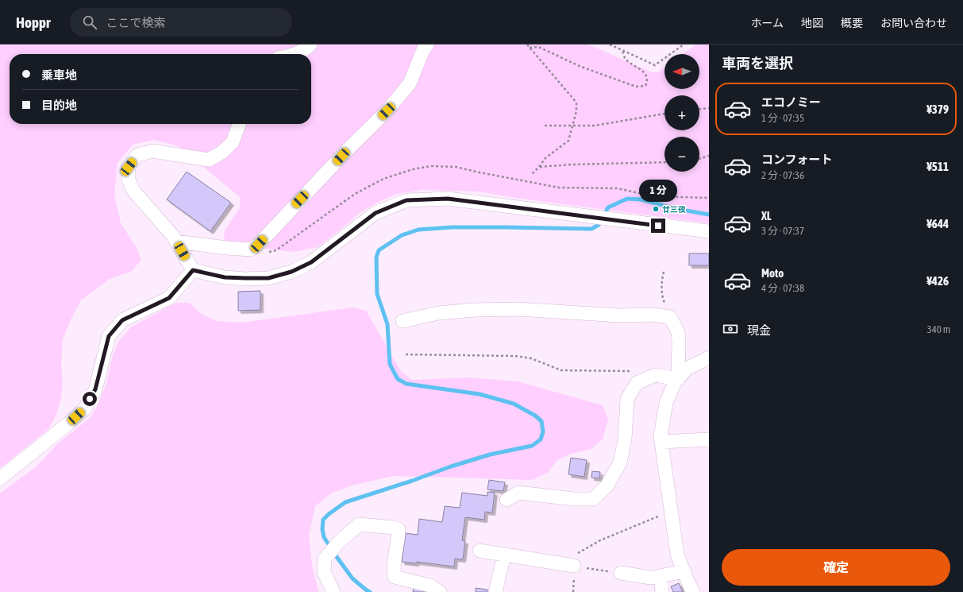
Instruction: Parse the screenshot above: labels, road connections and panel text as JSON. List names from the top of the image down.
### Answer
{
  "places": ["廿三夜"],
  "north": "left",
  "page": {
    "header": "Hoppr",
    "search": "ここで検索",
    "nav": [
      "ホーム",
      "地図",
      "概要",
      "お問い合わせ"
    ],
    "heading": "車両を選択",
    "map_buttons": ["+", "−"],
    "banner": ["乗車地", "目的地"],
    "list": [
      {
        "name": "エコノミー",
        "note": "1 分 · 07:35",
        "value": "¥379"
      },
      {
        "name": "コンフォート",
        "note": "2 分 · 07:36",
        "value": "¥511"
      },
      {
        "name": "XL",
        "note": "3 分 · 07:37",
        "value": "¥644"
      },
      {
        "name": "Moto",
        "note": "4 分 · 07:38",
        "value": "¥426"
      }
    ],
    "bubble": "1 分",
    "pay": ["現金", "340 m"],
    "buttons": "確定"
  }
}
